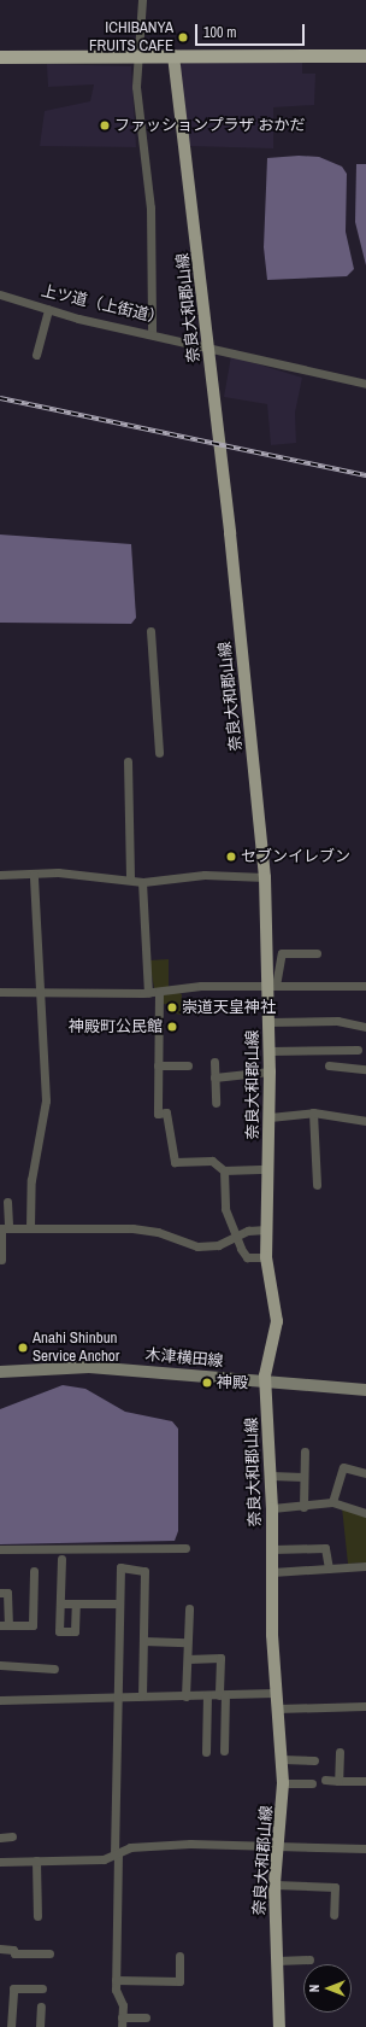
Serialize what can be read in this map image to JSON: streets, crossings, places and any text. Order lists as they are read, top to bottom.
{
  "streets": {
    "main road": ["奈良大和郡山線", "木津横田線"],
    "street": ["上ツ道（上街道）"]
  },
  "crossings": [
    ["上ツ道（上街道）", "奈良大和郡山線"],
    ["奈良大和郡山線", "木津横田線"]
  ],
  "places": [
    "ICHIBANYA FRUITS CAFE",
    "ファッションプラザ おかだ",
    "セブンイレブン",
    "崇道天皇神社",
    "神殿町公民館",
    "Anahi Shinbun Service Anchor",
    "神殿"
  ],
  "scale_bar": "100 m",
  "north": "left"
}
